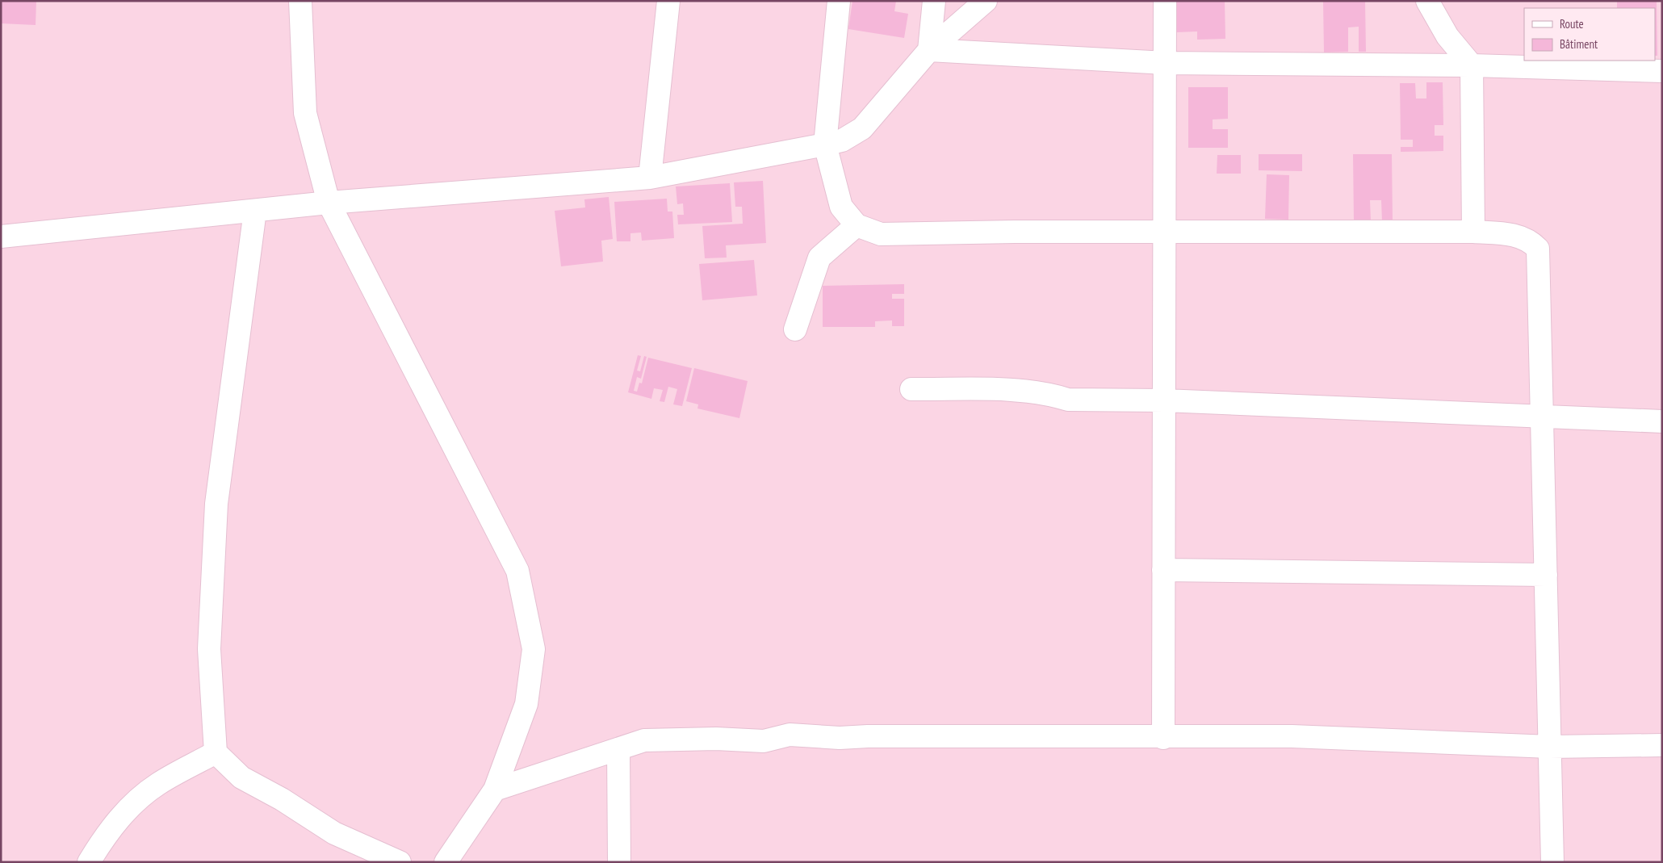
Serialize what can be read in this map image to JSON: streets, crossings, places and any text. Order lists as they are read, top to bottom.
{
  "legend": ["Route", "Bâtiment"]
}
